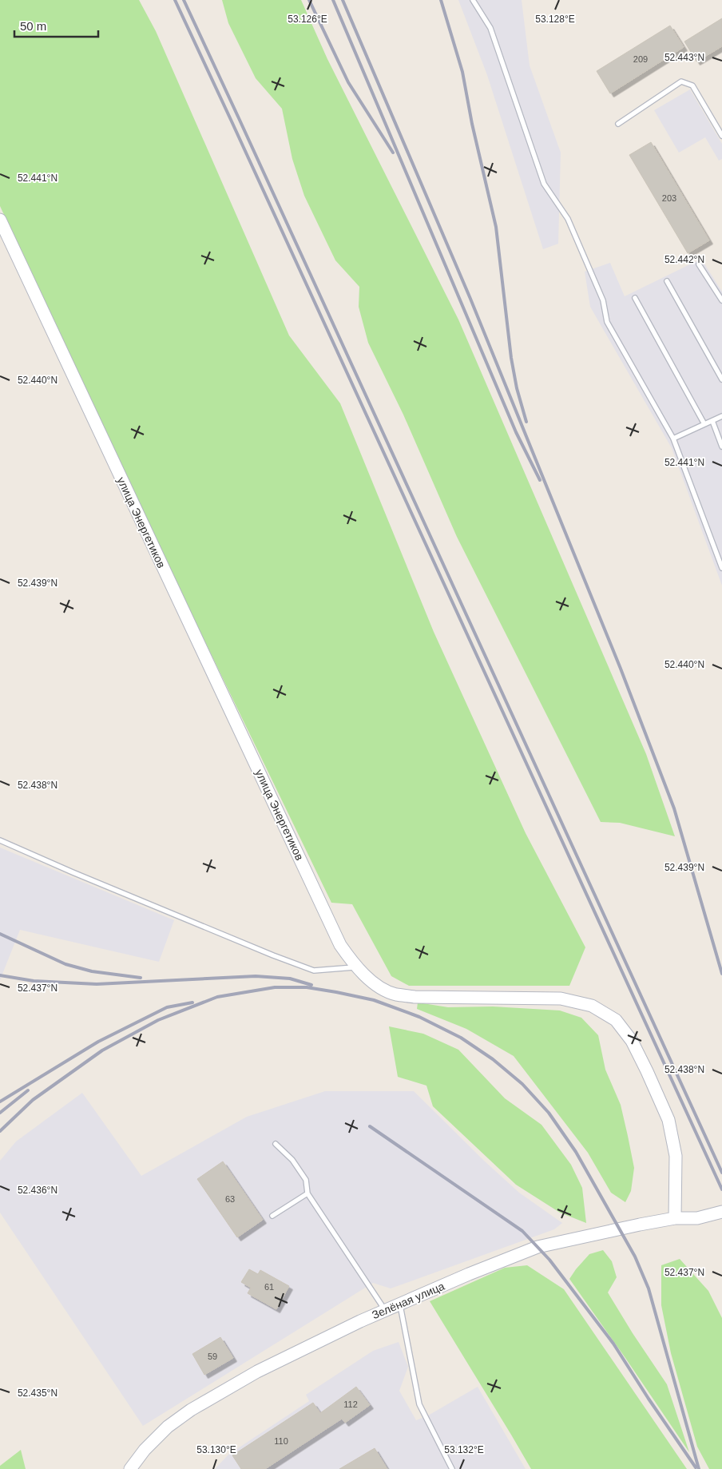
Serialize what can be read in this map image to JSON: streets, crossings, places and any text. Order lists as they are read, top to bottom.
{
  "streets": {
    "street": ["улица Энергетиков", "Зелёная улица"]
  },
  "crossings": [
    ["улица Энергетиков", "Зелёная улица"]
  ],
  "house_numbers": [
    "209",
    "203",
    "63",
    "61",
    "59",
    "112",
    "110"
  ],
  "scale_bar": "50 m",
  "coordinates": [
    "53.128°E",
    "53.126°E",
    "52.443°N",
    "52.441°N",
    "52.442°N",
    "52.440°N",
    "52.439°N",
    "52.438°N",
    "52.437°N",
    "52.436°N",
    "52.435°N",
    "53.130°E",
    "53.132°E"
  ]
}
